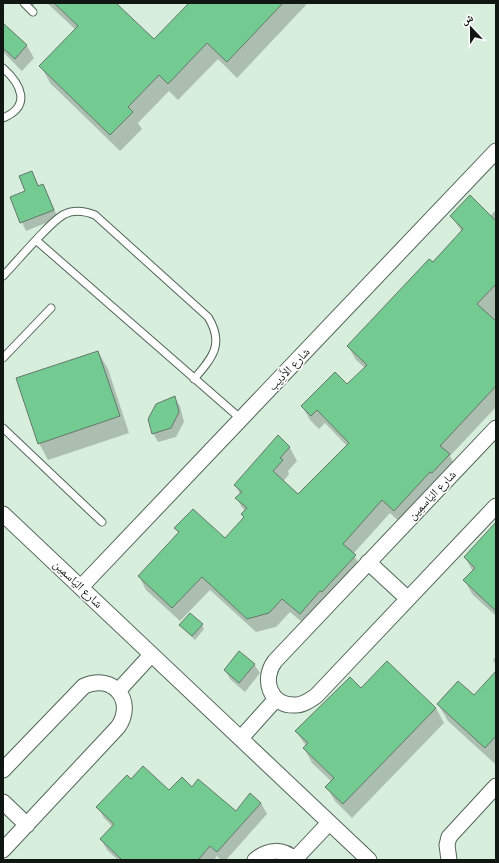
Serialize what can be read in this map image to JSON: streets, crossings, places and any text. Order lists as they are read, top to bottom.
{
  "streets": {
    "street": ["شارع الأَدِيب", "شارع اليَاسمِين"]
  },
  "crossings": [
    ["شارع الأَدِيب", "شارع اليَاسمِين"]
  ],
  "north": "top"
}
